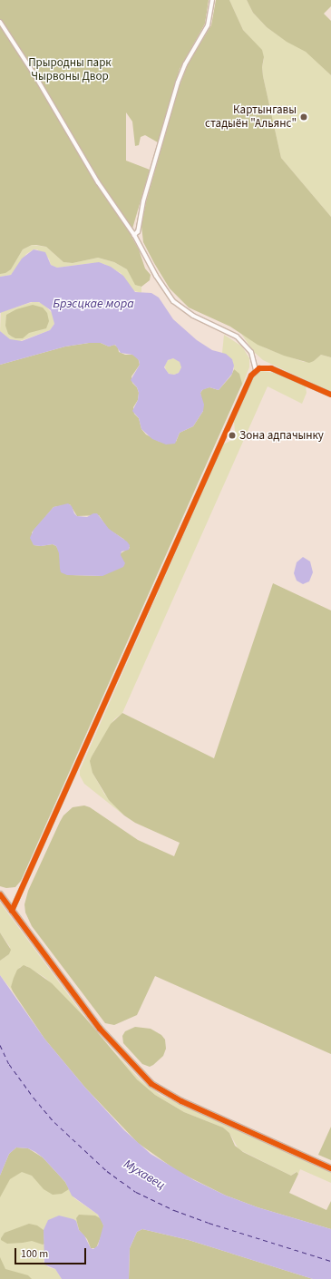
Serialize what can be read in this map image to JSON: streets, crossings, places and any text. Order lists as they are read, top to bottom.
{
  "water": ["Брэсцкае мора", "Мухавец"],
  "parks": ["Прыродны парк Чырвоны Двор"],
  "places": ["Картынгавы стадыён \"Альянс\"", "Зона адпачынку"],
  "scale_bar": "100 m"
}
